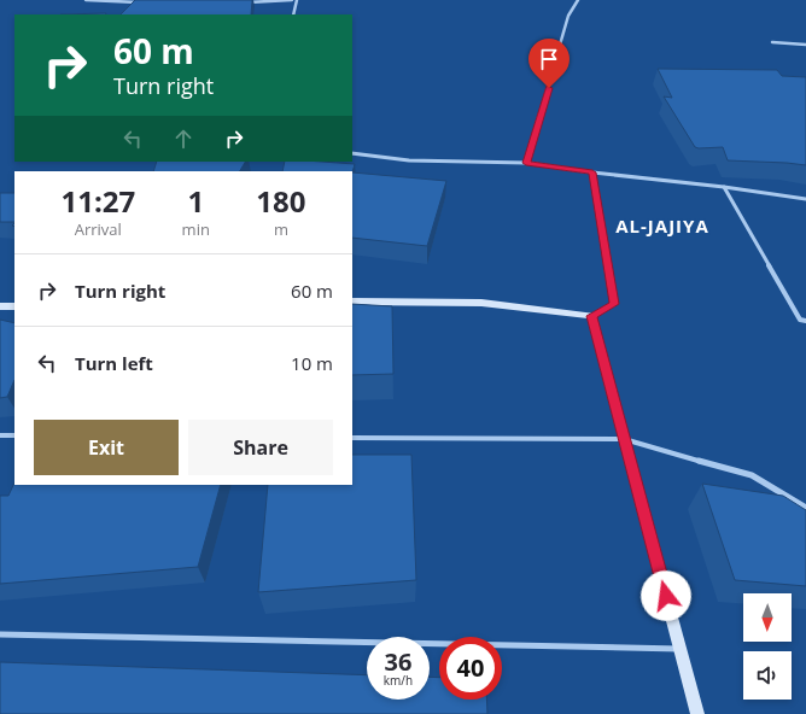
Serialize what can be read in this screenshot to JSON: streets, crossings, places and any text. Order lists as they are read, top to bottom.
{
  "districts": ["AL-JAJIYA"],
  "north": "bottom",
  "page": {
    "turn": ["60 m", "Turn right"],
    "eta": [
      "11:27",
      "Arrival",
      "1",
      "min",
      "180",
      "m"
    ],
    "list": [
      {
        "name": "Turn right",
        "value": "60 m"
      },
      {
        "name": "Turn left",
        "value": "10 m"
      }
    ],
    "buttons": ["Exit", "Share"],
    "speed": "36 km/h",
    "limit": "40"
  }
}
